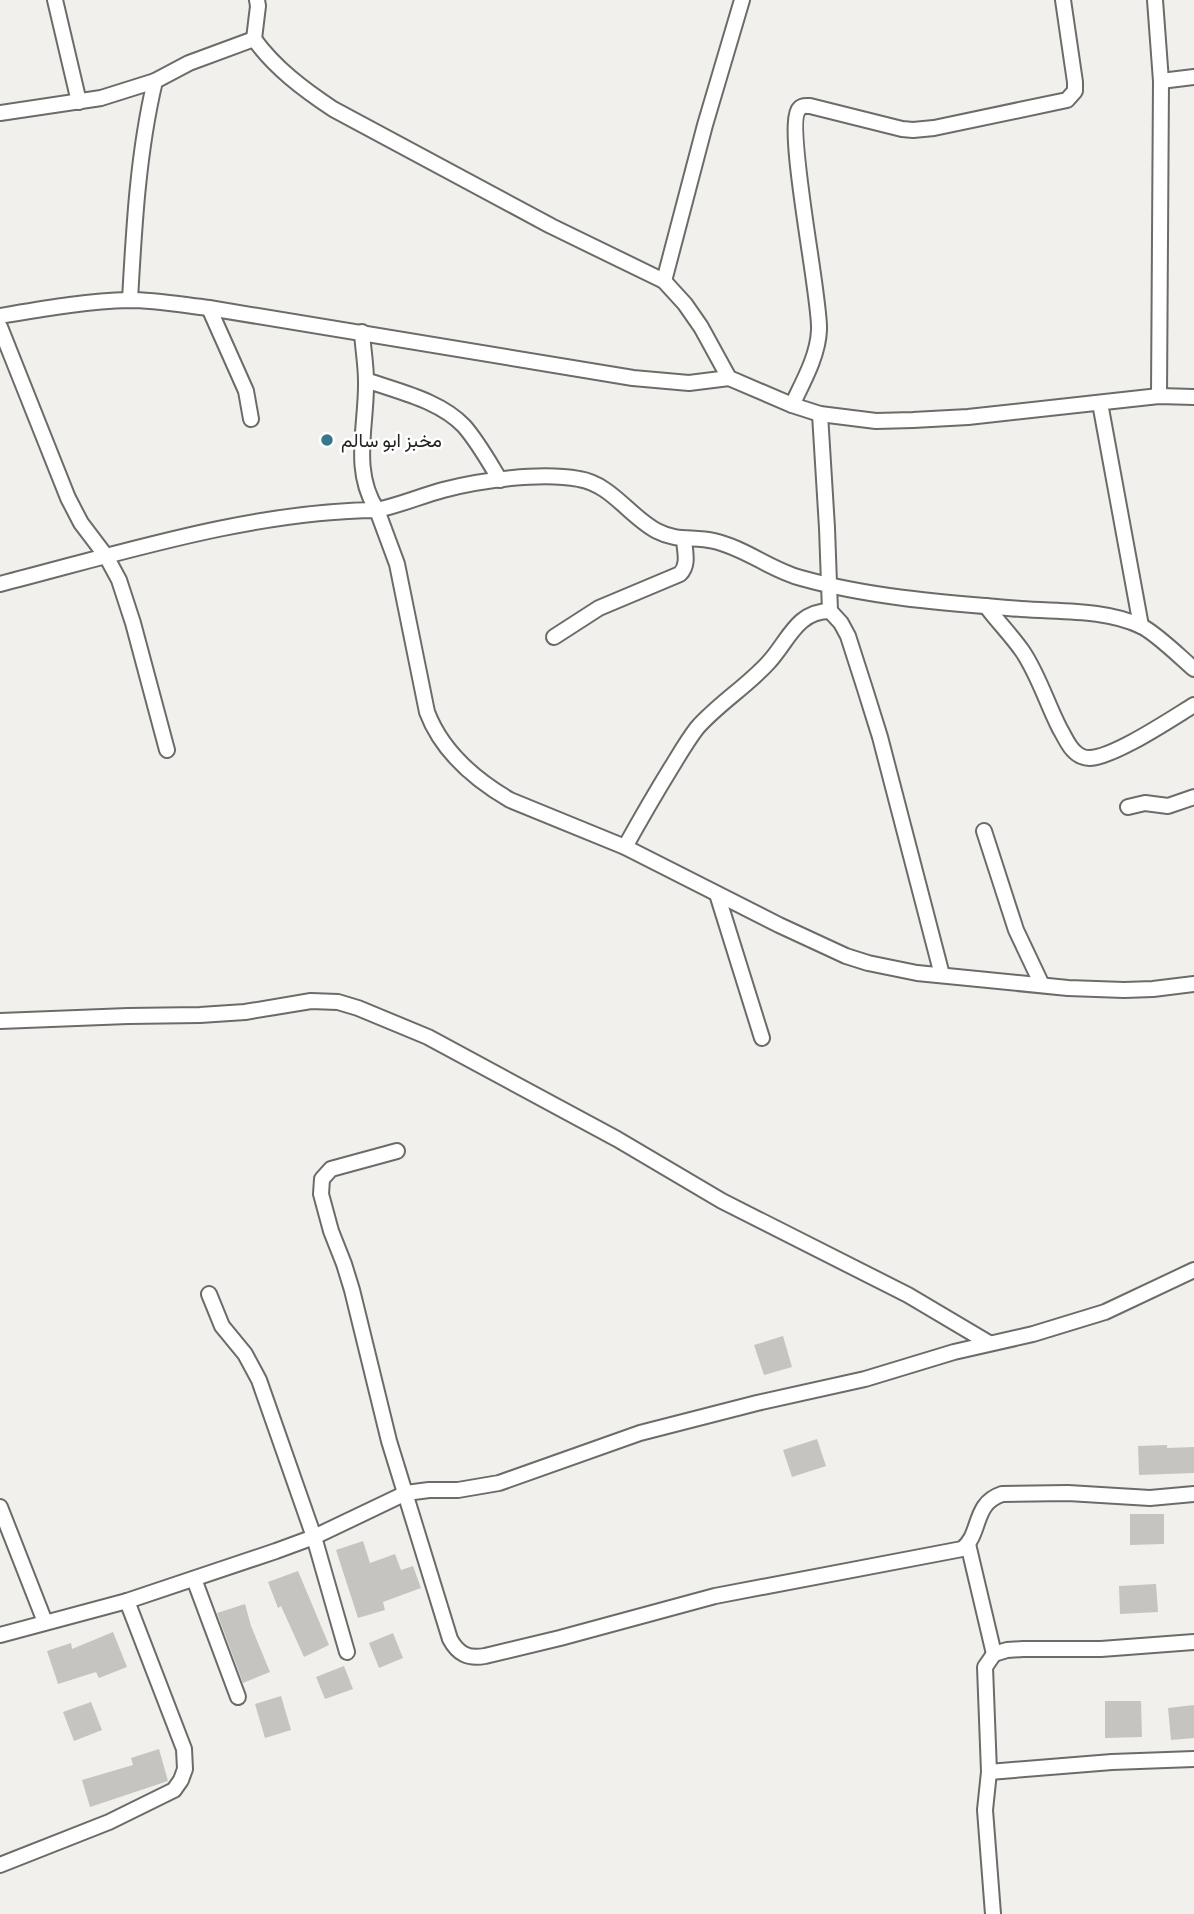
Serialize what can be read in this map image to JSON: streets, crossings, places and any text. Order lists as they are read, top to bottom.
{
  "places": ["مخبز ابو سالم"]
}
